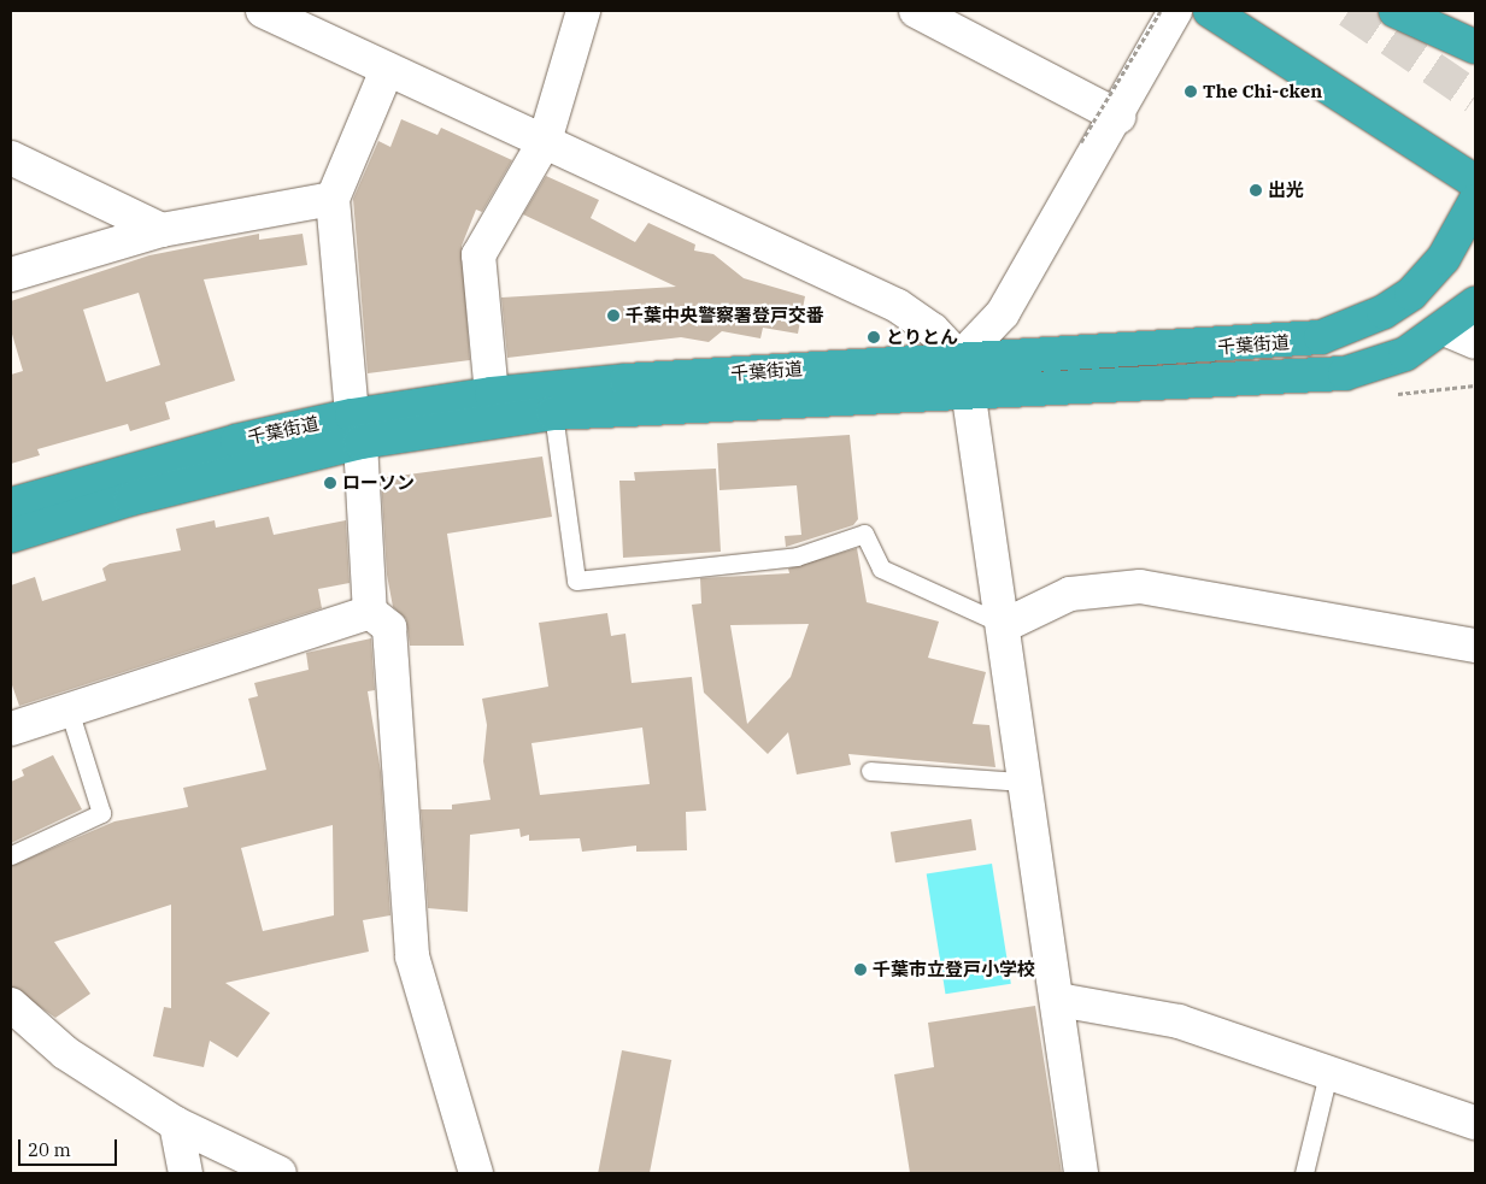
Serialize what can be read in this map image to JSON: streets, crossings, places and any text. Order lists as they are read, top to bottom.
{
  "streets": {
    "highway": ["千葉街道"]
  },
  "places": [
    "The Chi-cken",
    "出光",
    "千葉中央警察署登戸交番",
    "とりとん",
    "ローソン",
    "千葉市立登戸小学校"
  ],
  "scale_bar": "20 m"
}
